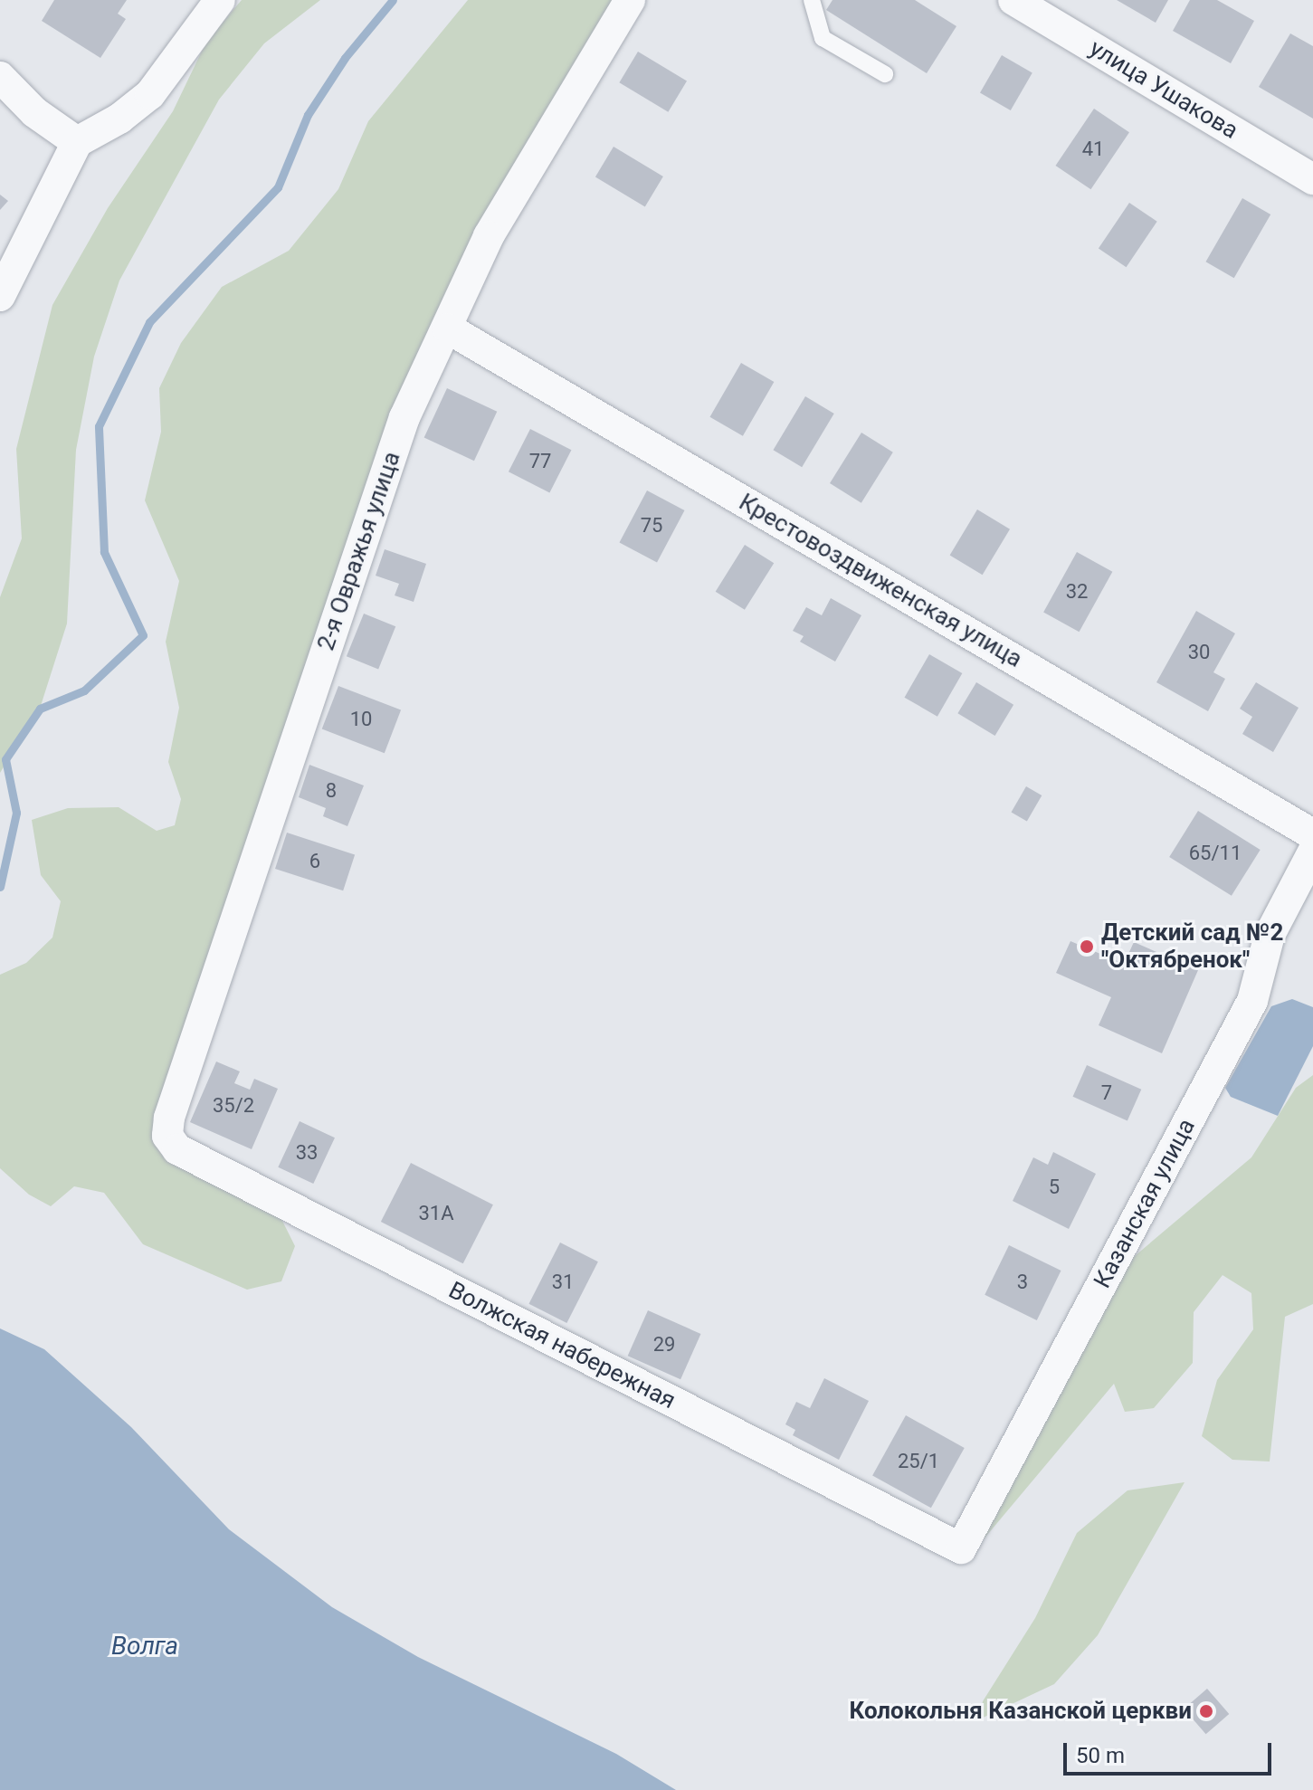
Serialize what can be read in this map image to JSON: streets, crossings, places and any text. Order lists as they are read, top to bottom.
{
  "streets": {
    "street": [
      "улица Ушакова",
      "2-я Овражья улица",
      "Крестовоздвиженская улица",
      "Казанская улица",
      "Волжская набережная"
    ]
  },
  "crossings": [
    ["2-я Овражья улица", "Крестовоздвиженская улица"],
    ["2-я Овражья улица", "Волжская набережная"],
    ["Казанская улица", "Волжская набережная"]
  ],
  "water": ["Волга"],
  "places": ["Детский сад №2 \"Октябренок\"", "Колокольня Казанской церкви"],
  "house_numbers": [
    "41",
    "77",
    "75",
    "32",
    "30",
    "10",
    "8",
    "65/11",
    "6",
    "7",
    "35/2",
    "33",
    "5",
    "31А",
    "31",
    "3",
    "29",
    "25/1"
  ],
  "scale_bar": "50 m"
}
